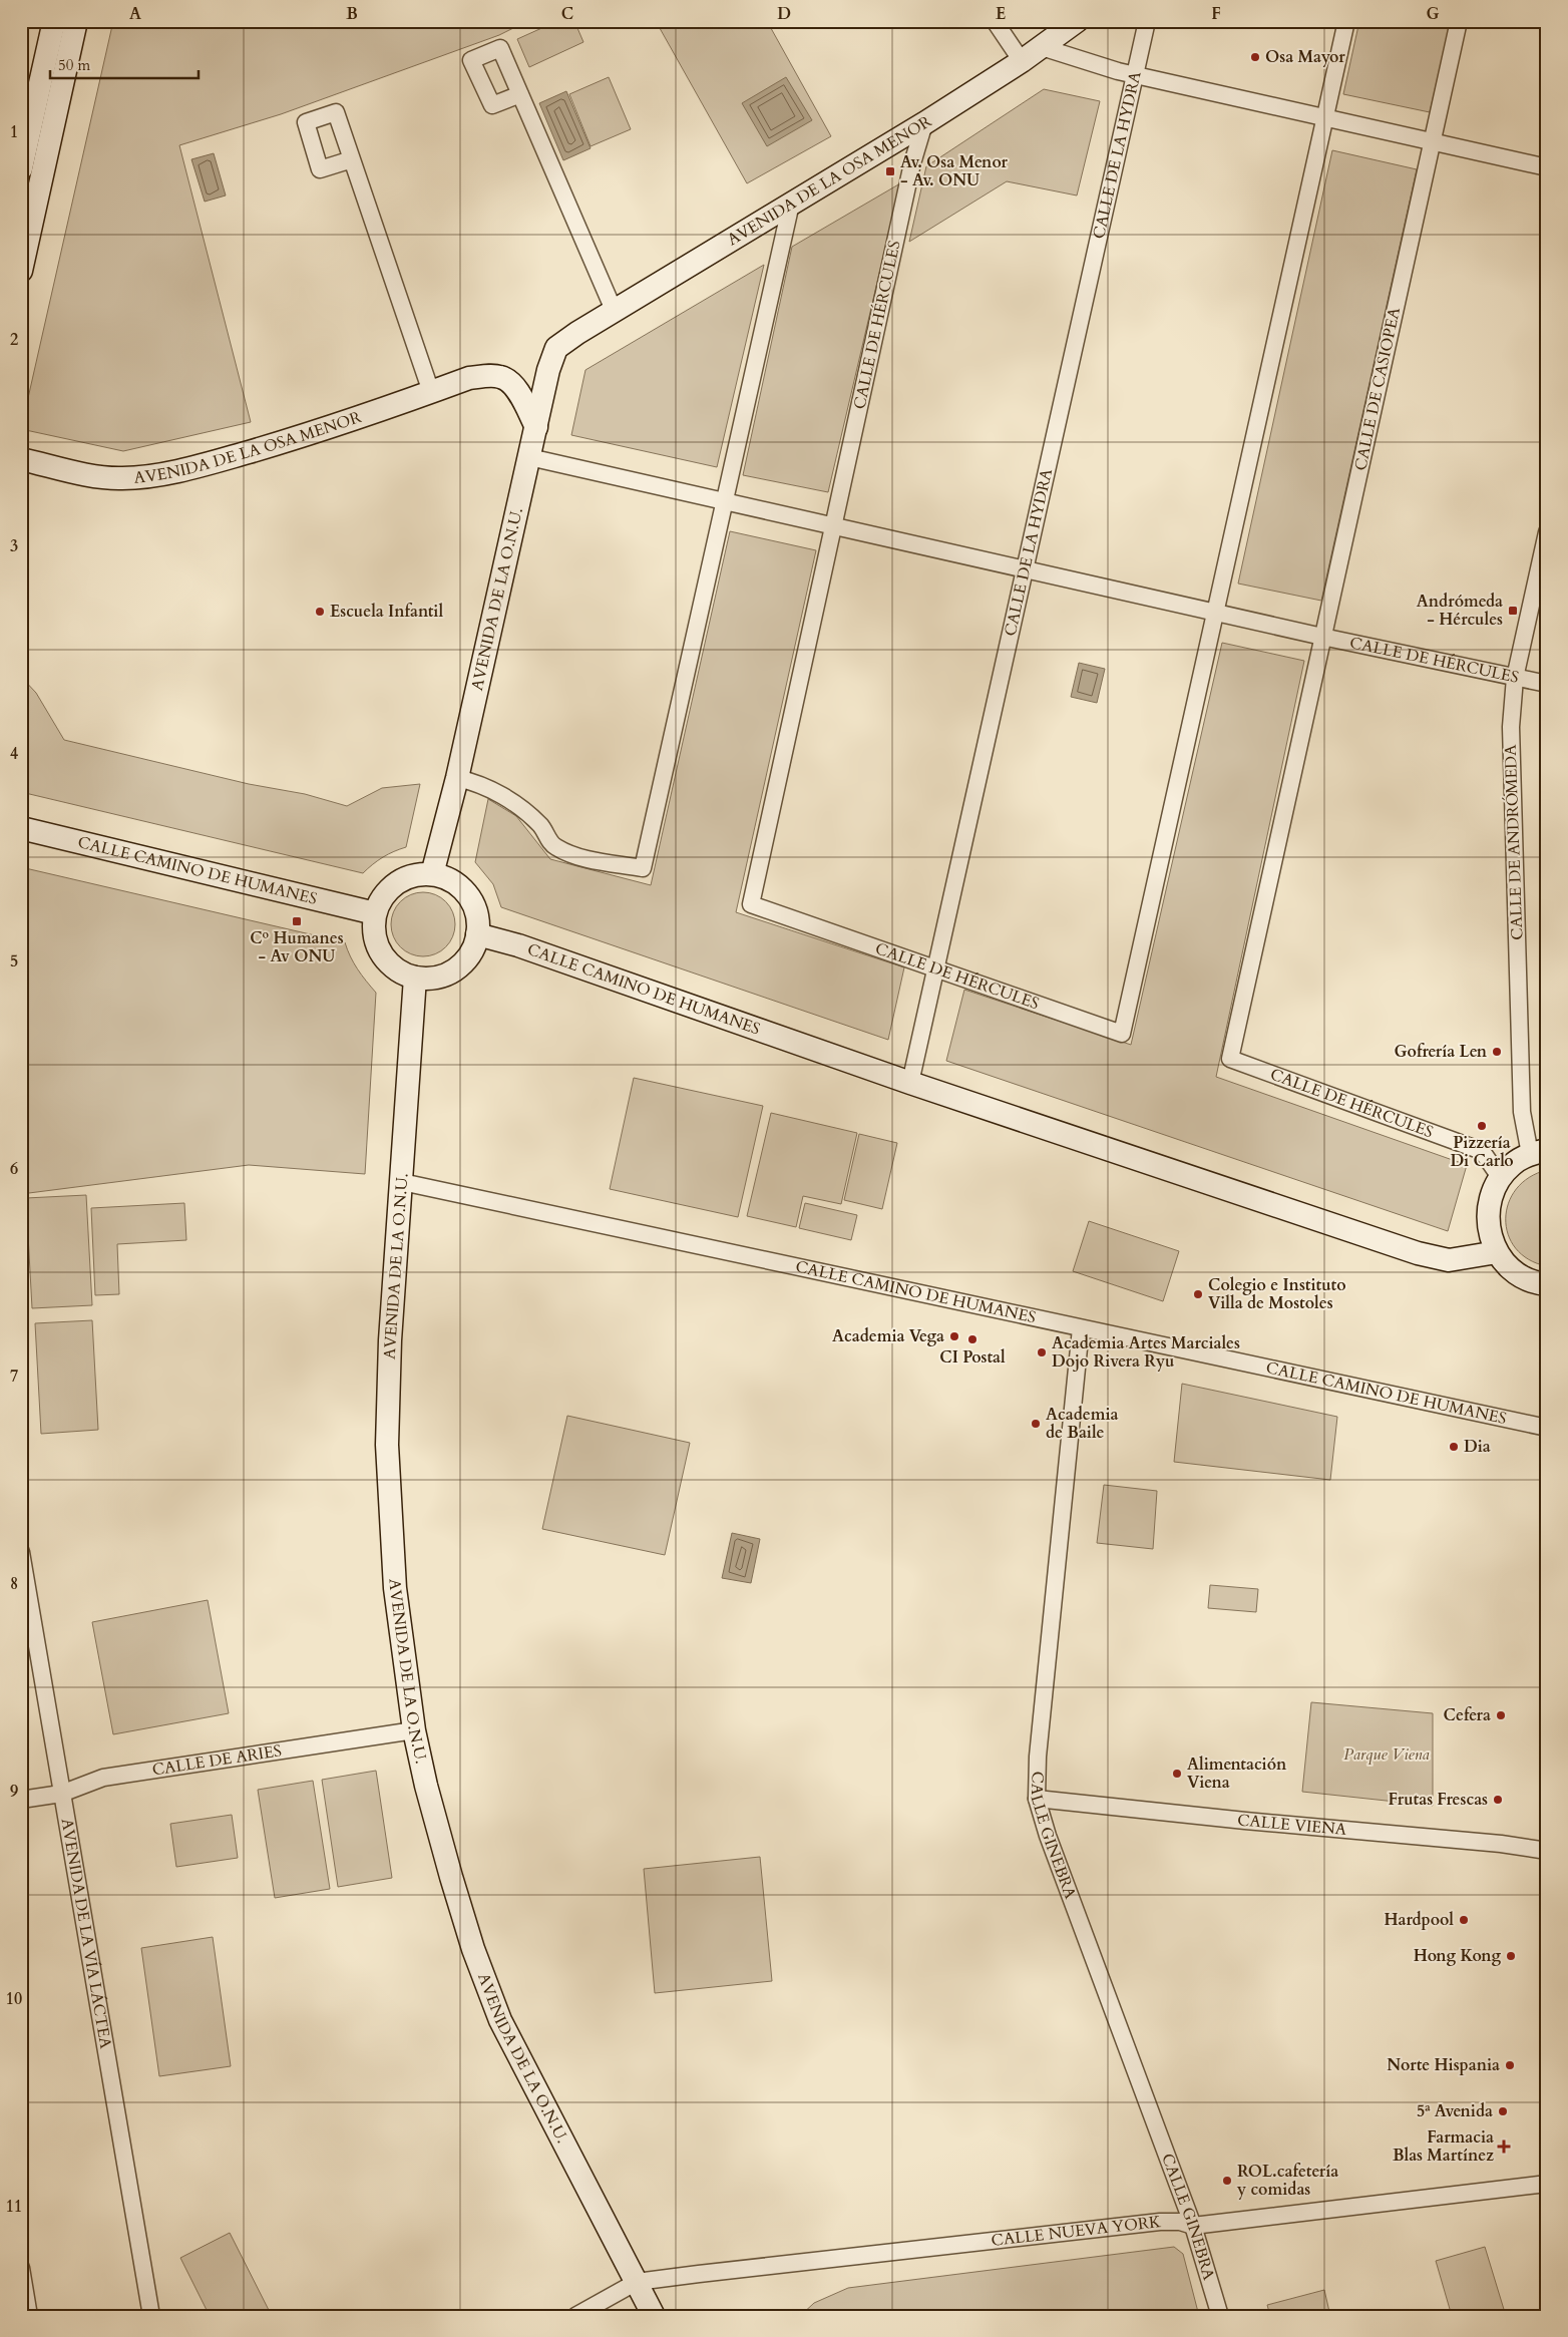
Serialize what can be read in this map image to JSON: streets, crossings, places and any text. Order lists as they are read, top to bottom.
{
  "streets": {
    "street": [
      "CALLE DE LA HYDRA",
      "AVENIDA DE LA OSA MENOR",
      "CALLE DE HÉRCULES",
      "CALLE DE CASIOPEA",
      "AVENIDA DE LA O.N.U.",
      "CALLE DE ANDRÓMEDA",
      "CALLE CAMINO DE HUMANES",
      "CALLE DE ARIES",
      "CALLE VIENA",
      "CALLE GINEBRA",
      "AVENIDA DE LA VÍA LÁCTEA",
      "CALLE NUEVA YORK"
    ]
  },
  "crossings": [
    ["CALLE DE LA HYDRA", "CALLE DE HÉRCULES"],
    ["CALLE DE LA HYDRA", "CALLE CAMINO DE HUMANES"],
    ["AVENIDA DE LA OSA MENOR", "CALLE DE HÉRCULES"],
    ["AVENIDA DE LA OSA MENOR", "AVENIDA DE LA O.N.U."],
    ["CALLE DE HÉRCULES", "CALLE DE CASIOPEA"],
    ["CALLE DE HÉRCULES", "AVENIDA DE LA O.N.U."],
    ["CALLE DE HÉRCULES", "CALLE DE ANDRÓMEDA"],
    ["AVENIDA DE LA O.N.U.", "CALLE CAMINO DE HUMANES"],
    ["AVENIDA DE LA O.N.U.", "CALLE DE ARIES"],
    ["AVENIDA DE LA O.N.U.", "CALLE NUEVA YORK"],
    ["CALLE CAMINO DE HUMANES", "CALLE GINEBRA"],
    ["CALLE DE ARIES", "AVENIDA DE LA VÍA LÁCTEA"],
    ["CALLE VIENA", "CALLE GINEBRA"],
    ["CALLE GINEBRA", "CALLE NUEVA YORK"]
  ],
  "parks": ["Parque Viena"],
  "places": {
    "other": [
      "Osa Mayor",
      "Escuela Infantil",
      "Gofrería Len",
      "Pizzería Di Carlo",
      "Colegio e Instituto Villa de Mostoles",
      "Academia Vega",
      "CI Postal",
      "Academia Artes Marciales Dojo Rivera Ryu",
      "Academia de Baile",
      "Dia",
      "Cefera",
      "Alimentación Viena",
      "Frutas Frescas",
      "Hardpool",
      "Hong Kong",
      "Norte Hispania",
      "5ª Avenida",
      "ROL.cafetería y comidas"
    ],
    "transit": ["Av. Osa Menor - Av. ONU", "Andrómeda - Hércules", "Cº Humanes - Av ONU"],
    "health": ["Farmacia Blas Martínez"]
  },
  "scale_bar": "50 m",
  "grid": {
    "columns": [
      "A",
      "B",
      "C",
      "D",
      "E",
      "F",
      "G"
    ],
    "rows": [
      "1",
      "2",
      "3",
      "4",
      "5",
      "6",
      "7",
      "8",
      "9",
      "10",
      "11"
    ]
  }
}
